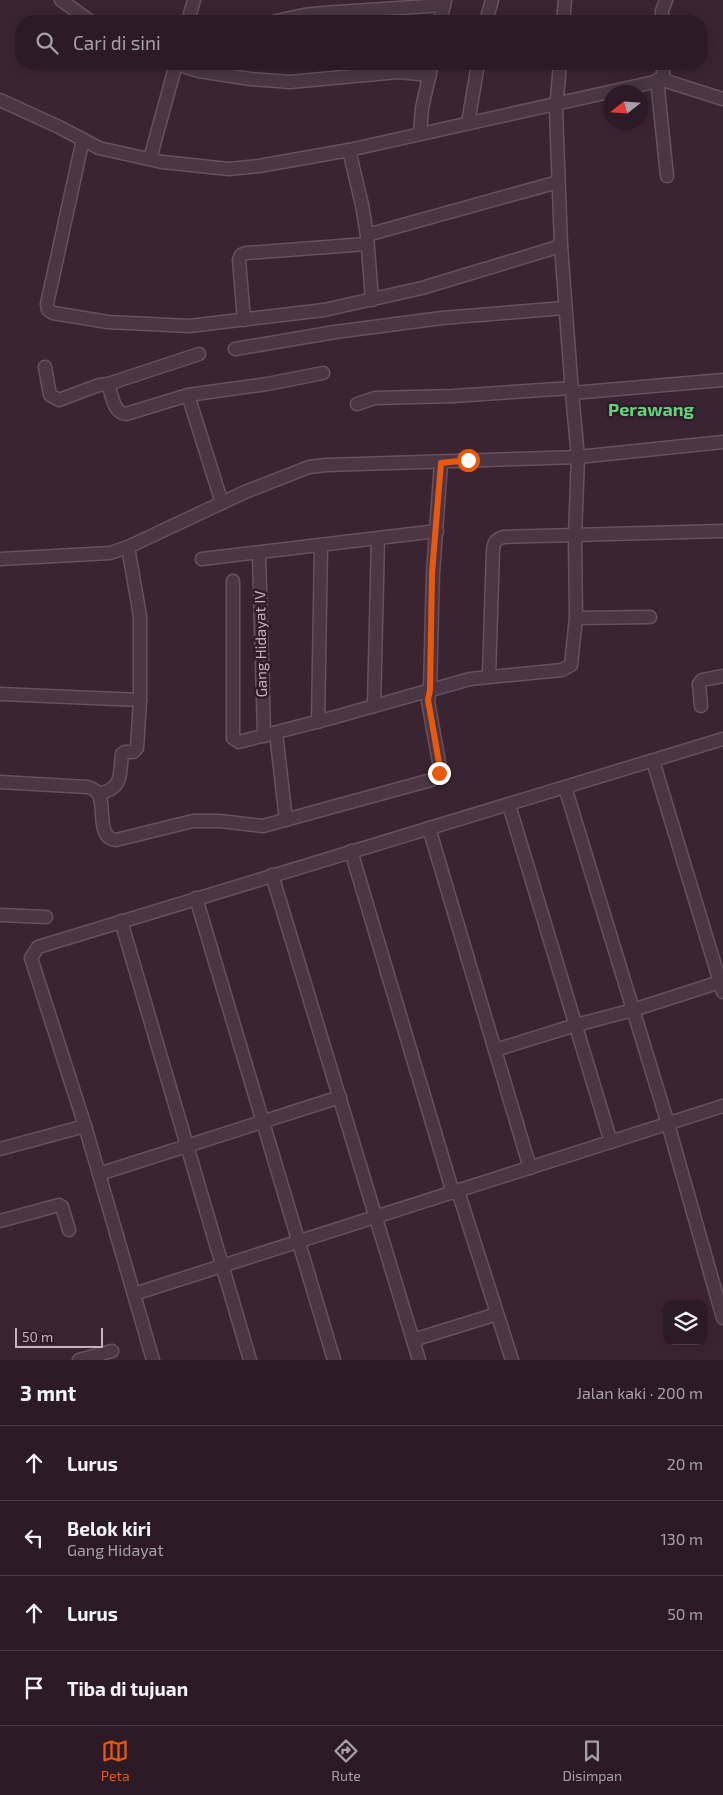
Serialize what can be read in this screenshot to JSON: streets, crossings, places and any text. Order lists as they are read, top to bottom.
{
  "streets": {
    "street": ["Gang Hidayat IV"]
  },
  "districts": ["Perawang"],
  "scale_bar": "50 m",
  "north": "left",
  "page": {
    "search": "Cari di sini",
    "scale": "50 m",
    "heading": ["3 mnt", "Jalan kaki · 200 m"],
    "list": [
      ["Lurus", "20 m"],
      ["Belok kiri", "Gang Hidayat", "130 m"],
      ["Lurus", "50 m"],
      "Tiba di tujuan"
    ],
    "nav": ["Peta", "Rute", "Disimpan"]
  }
}
